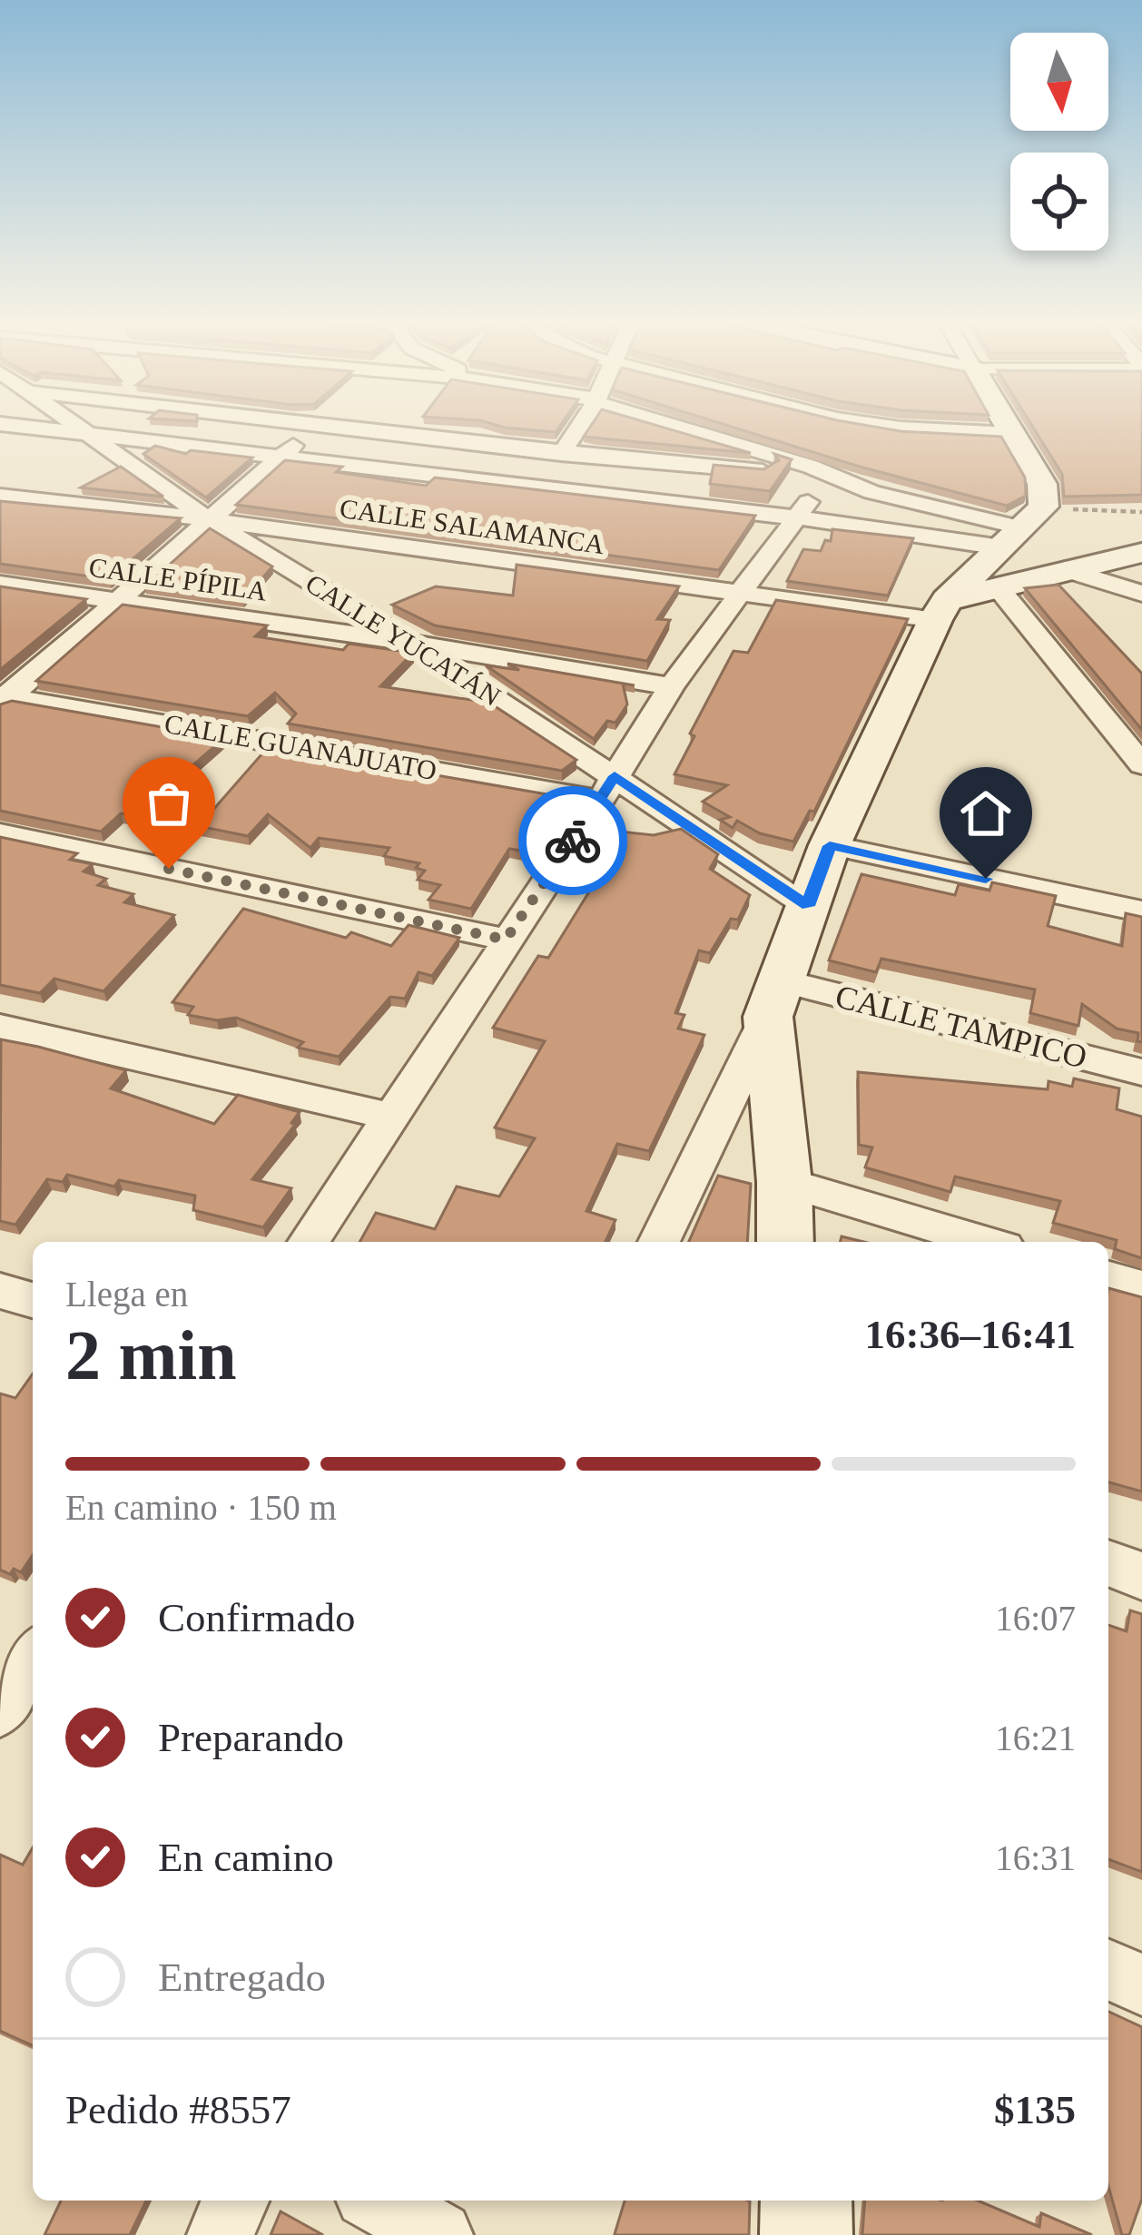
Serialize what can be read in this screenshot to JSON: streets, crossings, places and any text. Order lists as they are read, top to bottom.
{
  "streets": {
    "street": [
      "CALLE SALAMANCA",
      "CALLE PÍPILA",
      "CALLE YUCATÁN",
      "CALLE GUANAJUATO",
      "CALLE TAMPICO"
    ]
  },
  "crossings": [
    ["CALLE SALAMANCA", "CALLE YUCATÁN"],
    ["CALLE PÍPILA", "CALLE YUCATÁN"],
    ["CALLE YUCATÁN", "CALLE GUANAJUATO"]
  ],
  "north": "bottom",
  "page": {
    "heading": ["2 min", "Llega en", "16:36–16:41"],
    "panel": ["Pedido #8557", "$135"],
    "bar": "En camino · 150 m",
    "list": [
      ["Confirmado", "16:07"],
      ["Preparando", "16:21"],
      ["En camino", "16:31"],
      "Entregado"
    ]
  }
}
